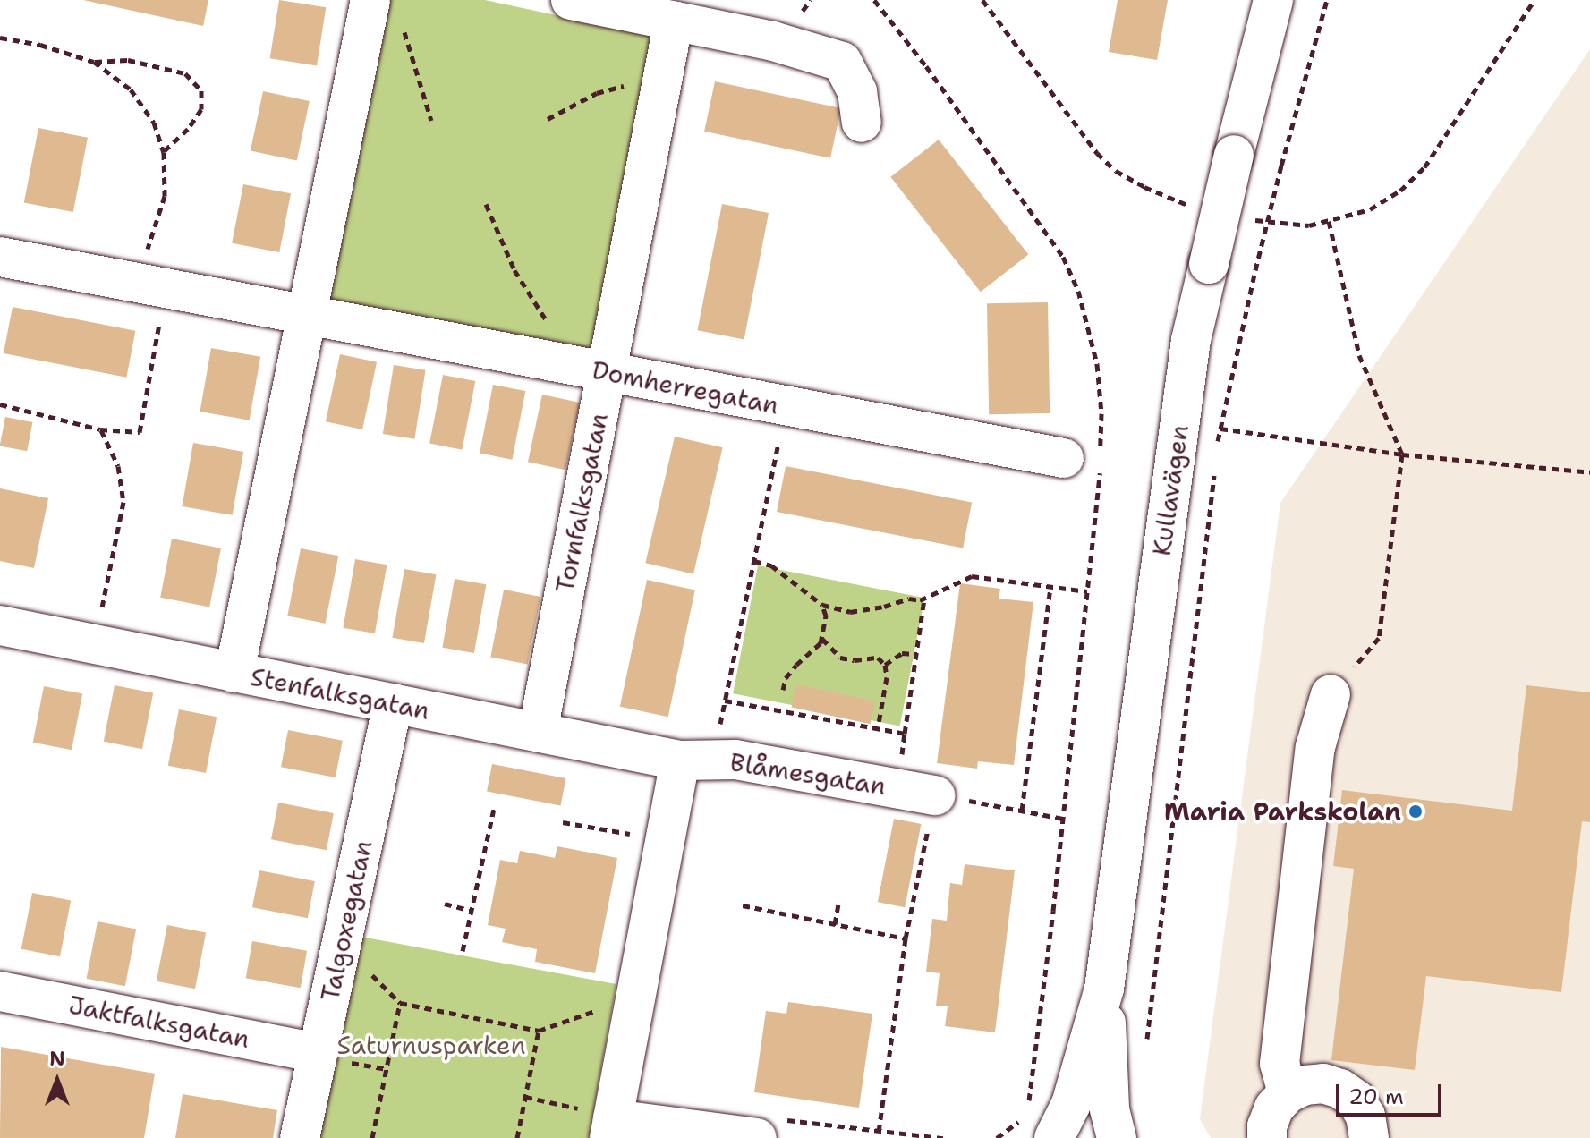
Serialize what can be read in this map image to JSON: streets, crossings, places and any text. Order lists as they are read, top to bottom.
{
  "streets": {
    "street": [
      "Domherregatan",
      "Kullavägen",
      "Tornfalksgatan",
      "Stenfalksgatan",
      "Blåmesgatan",
      "Talgoxegatan",
      "Jaktfalksgatan"
    ]
  },
  "crossings": [
    ["Domherregatan", "Tornfalksgatan"],
    ["Tornfalksgatan", "Stenfalksgatan"],
    ["Stenfalksgatan", "Blåmesgatan"],
    ["Stenfalksgatan", "Talgoxegatan"],
    ["Talgoxegatan", "Jaktfalksgatan"]
  ],
  "parks": ["Saturnusparken"],
  "places": ["Maria Parkskolan"],
  "scale_bar": "20 m",
  "north": "top"
}
